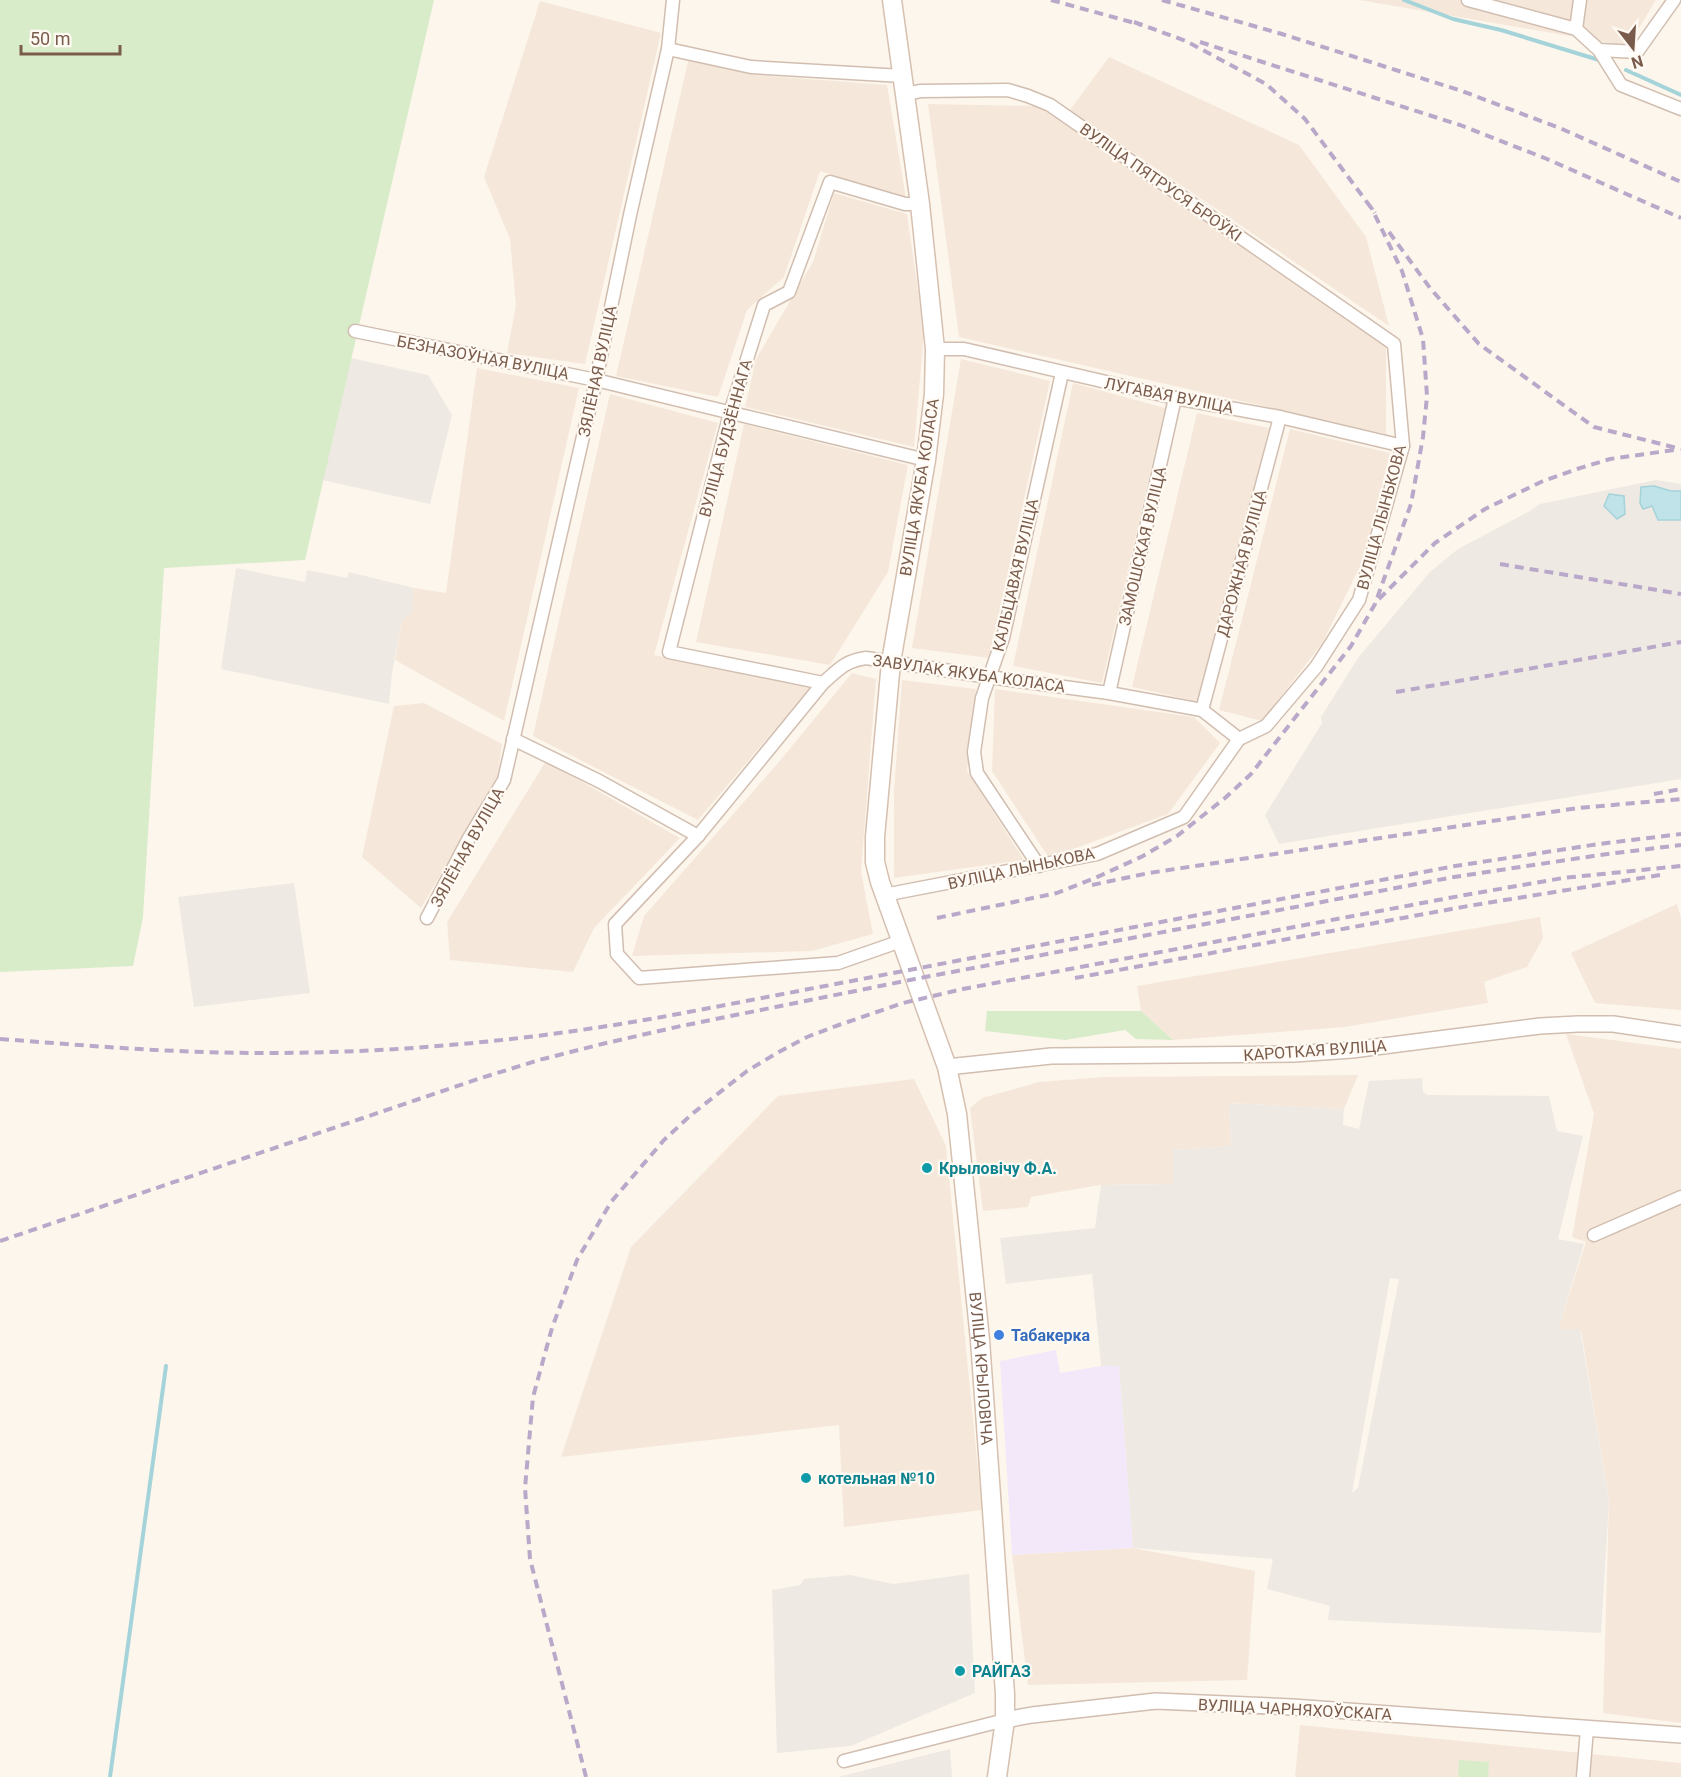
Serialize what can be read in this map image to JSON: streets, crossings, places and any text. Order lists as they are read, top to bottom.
{
  "streets": {
    "main road": ["ВУЛІЦА ЯКУБА КОЛАСА", "ВУЛІЦА КРЫЛОВІЧА"],
    "street": [
      "ВУЛІЦА ПЯТРУСЯ БРОЎКІ",
      "БЕЗНАЗОЎНАЯ ВУЛІЦА",
      "ЗЯЛЁНАЯ ВУЛІЦА",
      "ЛУГАВАЯ ВУЛІЦА",
      "ВУЛІЦА БУДЗЁННАГА",
      "ВУЛІЦА ЛЫНЬКОВА",
      "ЗАМОШСКАЯ ВУЛІЦА",
      "ДАРОЖНАЯ ВУЛІЦА",
      "КАЛЬЦАВАЯ ВУЛІЦА",
      "ЗАВУЛАК ЯКУБА КОЛАСА",
      "КАРОТКАЯ ВУЛІЦА",
      "ВУЛІЦА ЧАРНЯХОЎСКАГА"
    ]
  },
  "crossings": [
    ["ВУЛІЦА ПЯТРУСЯ БРОЎКІ", "ЗЯЛЁНАЯ ВУЛІЦА"],
    ["ВУЛІЦА ПЯТРУСЯ БРОЎКІ", "ВУЛІЦА ЯКУБА КОЛАСА"],
    ["ВУЛІЦА ПЯТРУСЯ БРОЎКІ", "ВУЛІЦА ЛЫНЬКОВА"],
    ["БЕЗНАЗОЎНАЯ ВУЛІЦА", "ЗЯЛЁНАЯ ВУЛІЦА"],
    ["БЕЗНАЗОЎНАЯ ВУЛІЦА", "ВУЛІЦА БУДЗЁННАГА"],
    ["БЕЗНАЗОЎНАЯ ВУЛІЦА", "ВУЛІЦА ЯКУБА КОЛАСА"],
    ["ЛУГАВАЯ ВУЛІЦА", "ВУЛІЦА ЯКУБА КОЛАСА"],
    ["ЛУГАВАЯ ВУЛІЦА", "ВУЛІЦА ЛЫНЬКОВА"],
    ["ЛУГАВАЯ ВУЛІЦА", "ЗАМОШСКАЯ ВУЛІЦА"],
    ["ЛУГАВАЯ ВУЛІЦА", "ДАРОЖНАЯ ВУЛІЦА"],
    ["ЛУГАВАЯ ВУЛІЦА", "КАЛЬЦАВАЯ ВУЛІЦА"],
    ["ВУЛІЦА БУДЗЁННАГА", "ВУЛІЦА ЯКУБА КОЛАСА"],
    ["ВУЛІЦА БУДЗЁННАГА", "ЗАВУЛАК ЯКУБА КОЛАСА"],
    ["ВУЛІЦА ЯКУБА КОЛАСА", "ВУЛІЦА ЛЫНЬКОВА"],
    ["ВУЛІЦА ЯКУБА КОЛАСА", "ЗАВУЛАК ЯКУБА КОЛАСА"],
    ["ВУЛІЦА ЯКУБА КОЛАСА", "ВУЛІЦА КРЫЛОВІЧА"],
    ["ВУЛІЦА ЛЫНЬКОВА", "КАЛЬЦАВАЯ ВУЛІЦА"],
    ["ВУЛІЦА ЛЫНЬКОВА", "ЗАВУЛАК ЯКУБА КОЛАСА"],
    ["ЗАМОШСКАЯ ВУЛІЦА", "ЗАВУЛАК ЯКУБА КОЛАСА"],
    ["ДАРОЖНАЯ ВУЛІЦА", "ЗАВУЛАК ЯКУБА КОЛАСА"],
    ["КАЛЬЦАВАЯ ВУЛІЦА", "ЗАВУЛАК ЯКУБА КОЛАСА"],
    ["КАРОТКАЯ ВУЛІЦА", "ВУЛІЦА КРЫЛОВІЧА"],
    ["ВУЛІЦА КРЫЛОВІЧА", "ВУЛІЦА ЧАРНЯХОЎСКАГА"]
  ],
  "places": [
    "Крыловічу Ф.А.",
    "Табакерка",
    "котельная №10",
    "РАЙГАЗ"
  ],
  "scale_bar": "50 m",
  "north": "bottom"
}
